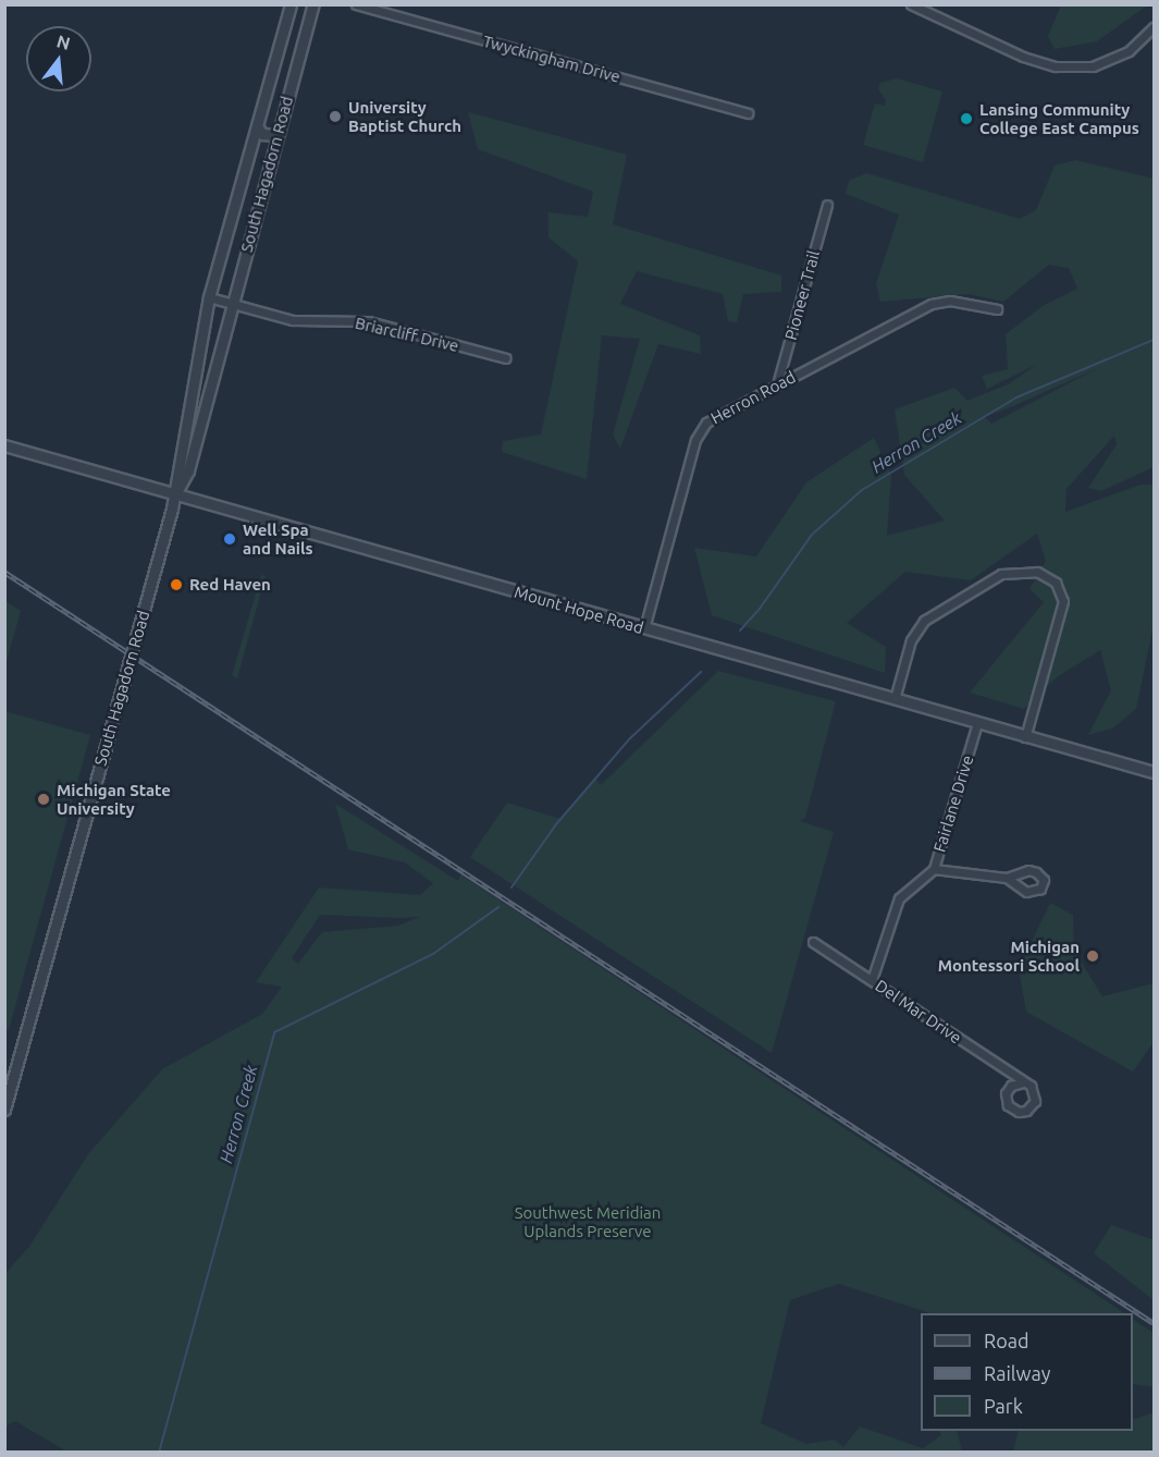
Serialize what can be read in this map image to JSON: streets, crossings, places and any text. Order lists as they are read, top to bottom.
{
  "streets": {
    "street": [
      "Twyckingham Drive",
      "South Hagadorn Road",
      "Pioneer Trail",
      "Briarcliff Drive",
      "Herron Road",
      "Mount Hope Road",
      "Fairlane Drive",
      "Del Mar Drive"
    ]
  },
  "crossings": [
    ["South Hagadorn Road", "Briarcliff Drive"],
    ["South Hagadorn Road", "Mount Hope Road"],
    ["Pioneer Trail", "Herron Road"],
    ["Herron Road", "Mount Hope Road"],
    ["Mount Hope Road", "Fairlane Drive"],
    ["Fairlane Drive", "Del Mar Drive"]
  ],
  "water": ["Herron Creek"],
  "parks": ["Southwest Meridian Uplands Preserve"],
  "places": [
    "University Baptist Church",
    "Lansing Community College East Campus",
    "Well Spa and Nails",
    "Red Haven",
    "Michigan State University",
    "Michigan Montessori School"
  ],
  "legend": ["Road", "Railway", "Park"],
  "north": "top"
}
